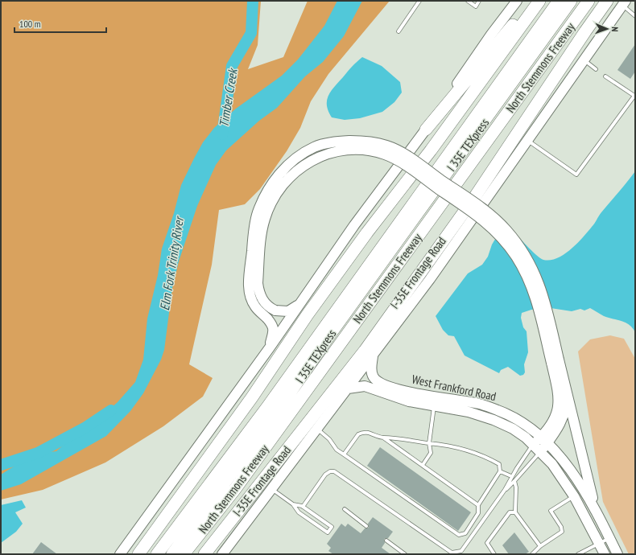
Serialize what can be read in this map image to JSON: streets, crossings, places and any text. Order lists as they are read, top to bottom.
{
  "streets": {
    "highway": ["North Stemmons Freeway", "I 35E TEXpress"],
    "main road": ["I-35E Frontage Road", "West Frankford Road"]
  },
  "crossings": [
    ["North Stemmons Freeway", "I 35E TEXpress"],
    ["I-35E Frontage Road", "West Frankford Road"]
  ],
  "water": ["Timber Creek", "Elm Fork Trinity River"],
  "scale_bar": "100 m",
  "north": "right"
}
